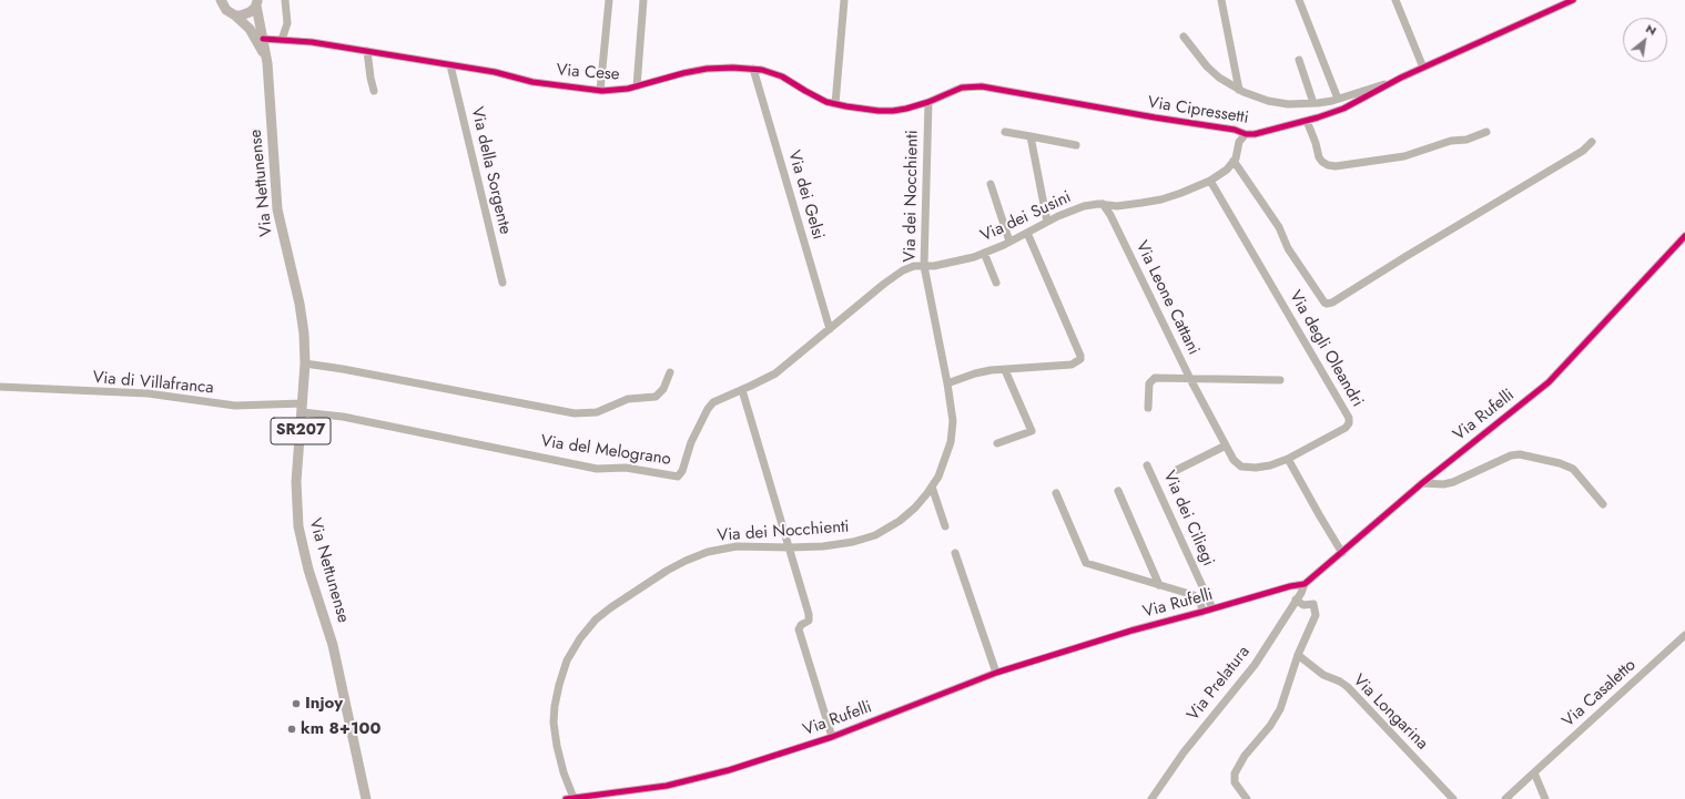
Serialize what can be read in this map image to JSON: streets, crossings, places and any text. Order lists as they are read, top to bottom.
{
  "streets": {
    "main road": ["Via Nettunense", "SR207"],
    "street": [
      "Via Cese",
      "Via Cipressetti",
      "Via della Sorgente",
      "Via dei Gelsi",
      "Via dei Nocchienti",
      "Via dei Susini",
      "Via Leone Cattani",
      "Via degli Oleandri",
      "Via di Villafranca",
      "Via Rufelli",
      "Via del Melograno",
      "Via dei Ciliegi",
      "Via Prelatura",
      "Via Casaletto",
      "Via Longarina"
    ]
  },
  "crossings": [
    ["Via Cese", "Via Cipressetti"],
    ["Via Cese", "Via della Sorgente"],
    ["Via Cese", "Via Nettunense"],
    ["Via Cese", "Via dei Gelsi"],
    ["Via Cese", "Via dei Nocchienti"],
    ["Via Cipressetti", "Via dei Nocchienti"],
    ["Via Cipressetti", "Via dei Susini"],
    ["Via Nettunense", "Via di Villafranca"],
    ["Via Nettunense", "Via del Melograno"],
    ["Via dei Gelsi", "Via del Melograno"],
    ["Via dei Nocchienti", "Via dei Susini"],
    ["Via dei Nocchienti", "Via Rufelli"],
    ["Via dei Nocchienti", "Via del Melograno"],
    ["Via dei Susini", "Via Leone Cattani"],
    ["Via dei Susini", "Via degli Oleandri"],
    ["Via dei Susini", "Via del Melograno"],
    ["Via Leone Cattani", "Via degli Oleandri"],
    ["Via di Villafranca", "Via del Melograno"],
    ["Via Rufelli", "Via dei Ciliegi"],
    ["Via Rufelli", "Via Prelatura"]
  ],
  "places": ["Injoy", "km 8+100"],
  "north": "top right"
}
